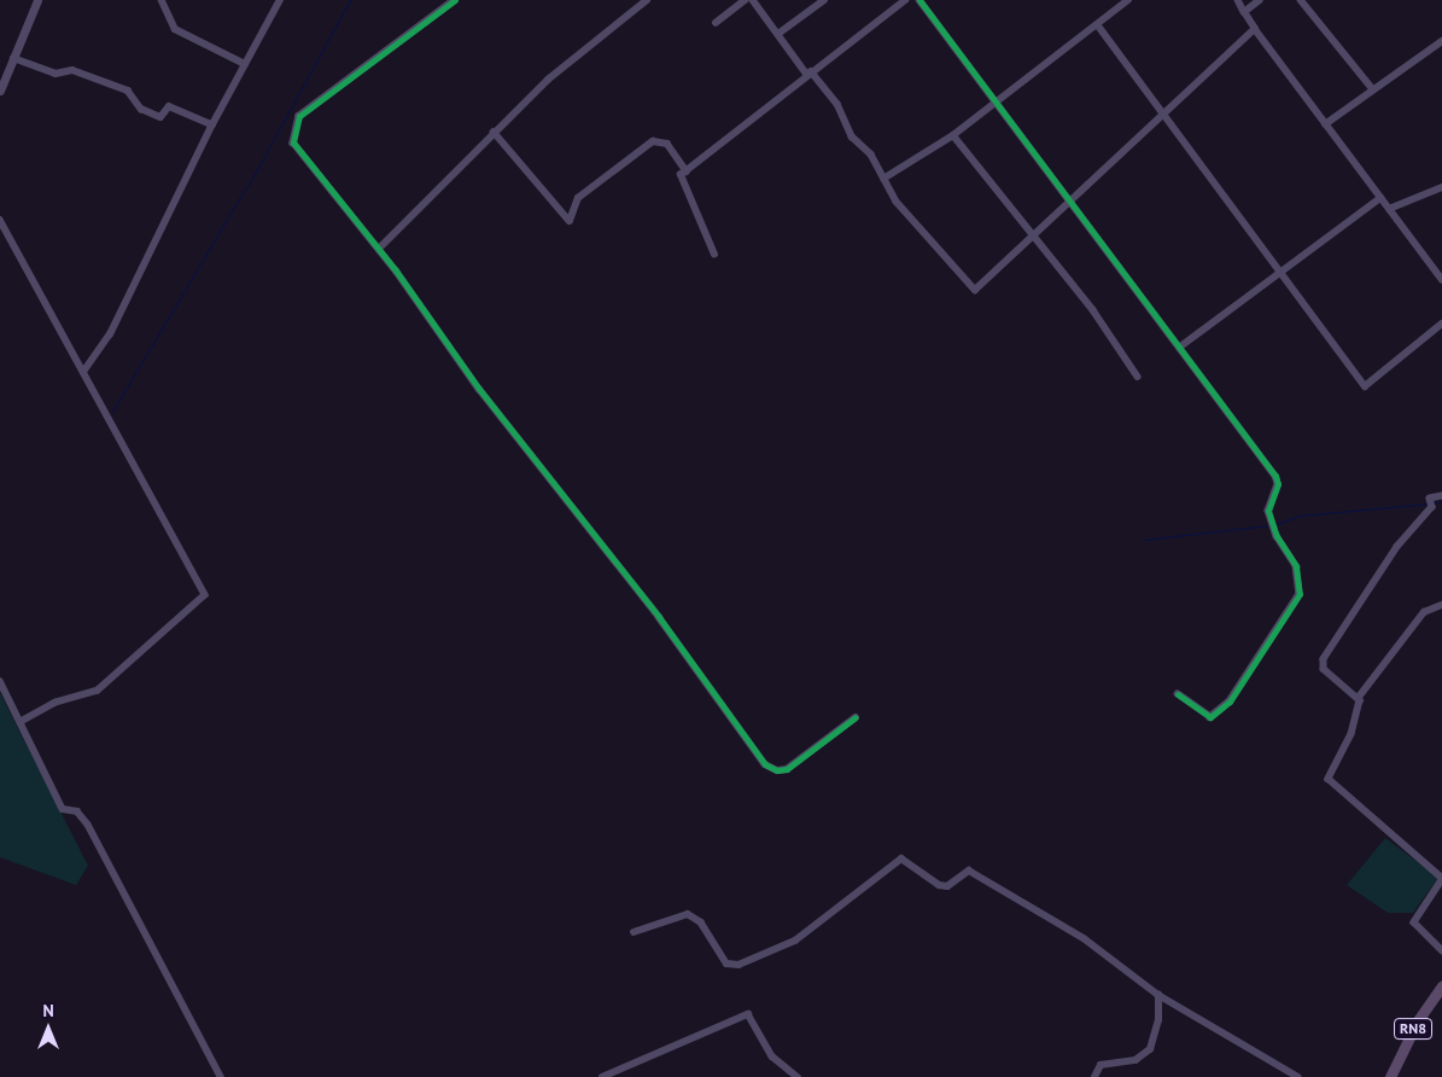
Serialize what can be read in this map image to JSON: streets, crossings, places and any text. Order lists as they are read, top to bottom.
{
  "streets": {
    "main road": ["RN8"]
  },
  "north": "top"
}
